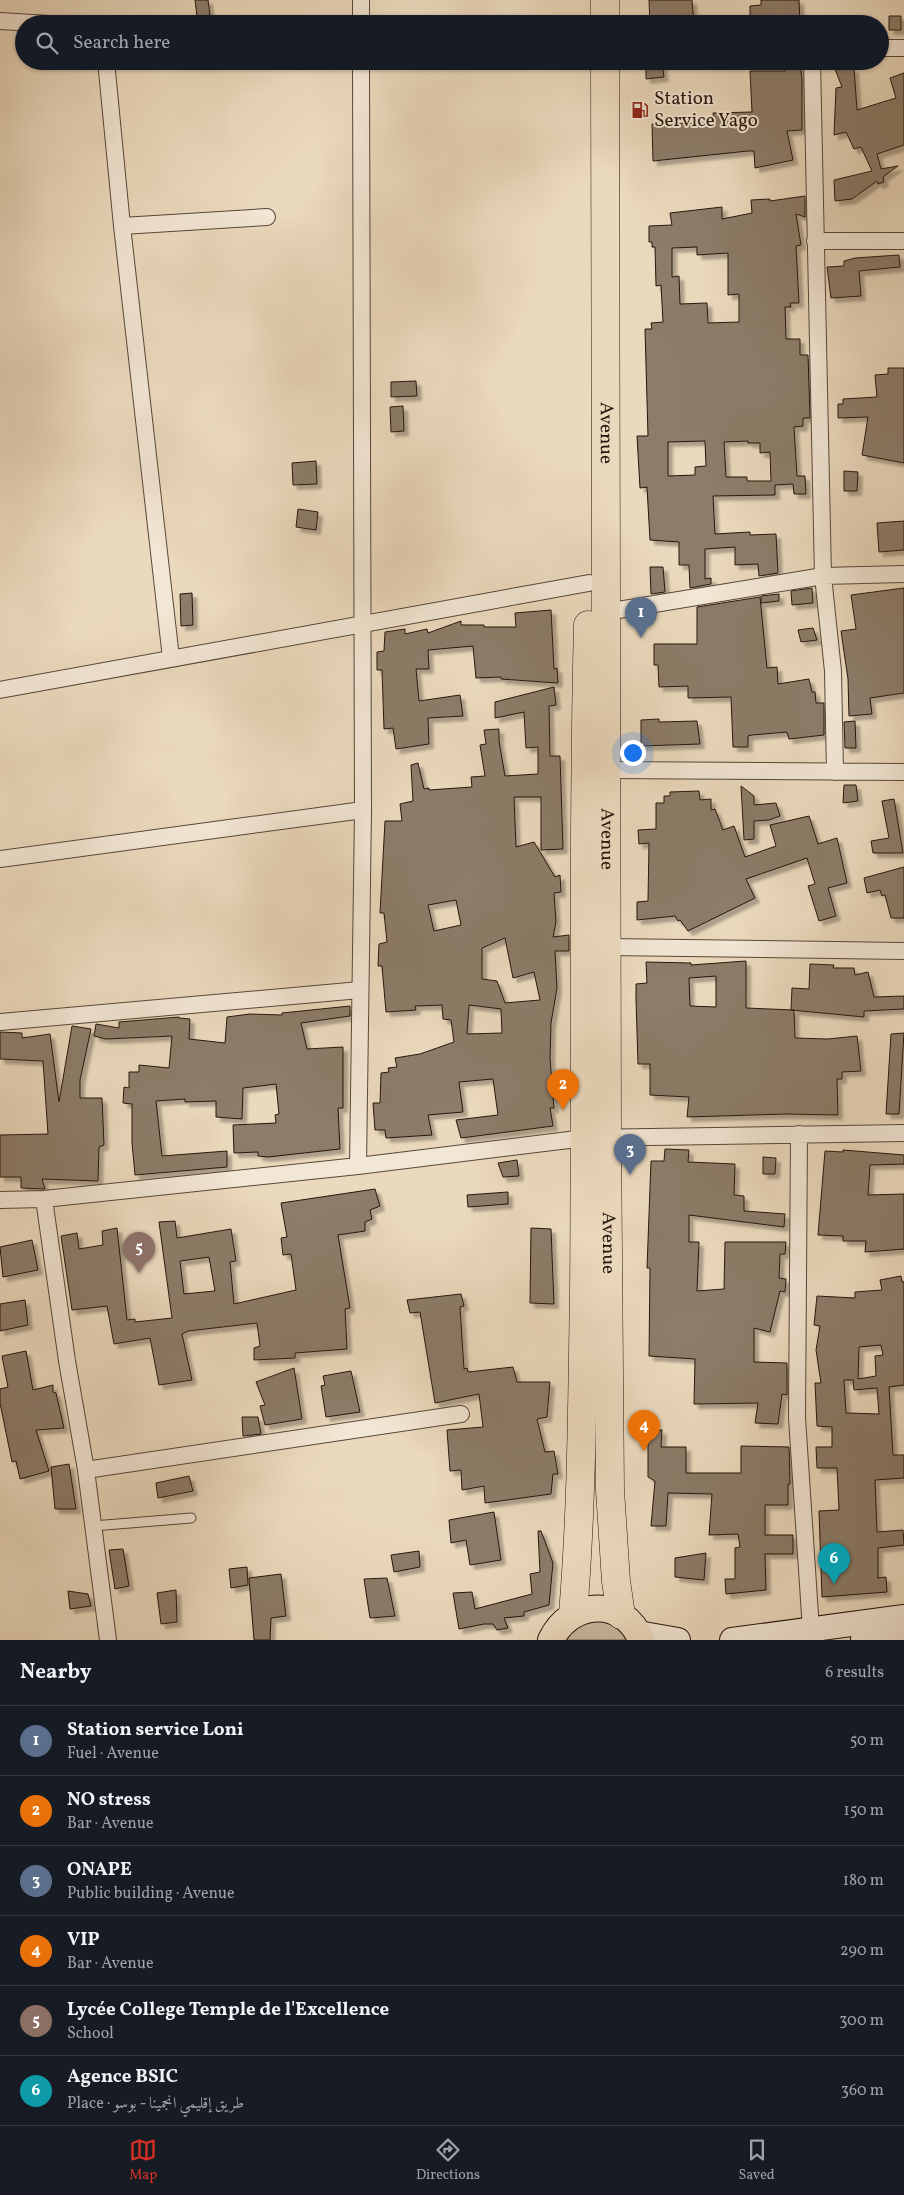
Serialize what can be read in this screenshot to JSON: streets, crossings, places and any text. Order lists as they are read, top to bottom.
{
  "streets": {
    "highway": ["Avenue"]
  },
  "places": {
    "fuel station": ["Station Service Yago"]
  },
  "page": {
    "search": "Search here",
    "pins": [
      "1",
      "2",
      "3",
      "5",
      "4",
      "6"
    ],
    "heading": ["Nearby", "6 results"],
    "list": [
      {
        "mark": "1",
        "name": "Station service Loni",
        "note": "Fuel · Avenue",
        "value": "50 m"
      },
      {
        "mark": "2",
        "name": "NO stress",
        "note": "Bar · Avenue",
        "value": "150 m"
      },
      {
        "mark": "3",
        "name": "ONAPE",
        "note": "Public building · Avenue",
        "value": "180 m"
      },
      {
        "mark": "4",
        "name": "VIP",
        "note": "Bar · Avenue",
        "value": "290 m"
      },
      {
        "mark": "5",
        "name": "Lycée College Temple de l'Excellence",
        "note": "School",
        "value": "300 m"
      },
      {
        "mark": "6",
        "name": "Agence BSIC",
        "note": "Place · طريق إقليمي انجمينا - بوسو",
        "value": "360 m"
      }
    ],
    "nav": ["Map", "Directions", "Saved"]
  }
}
